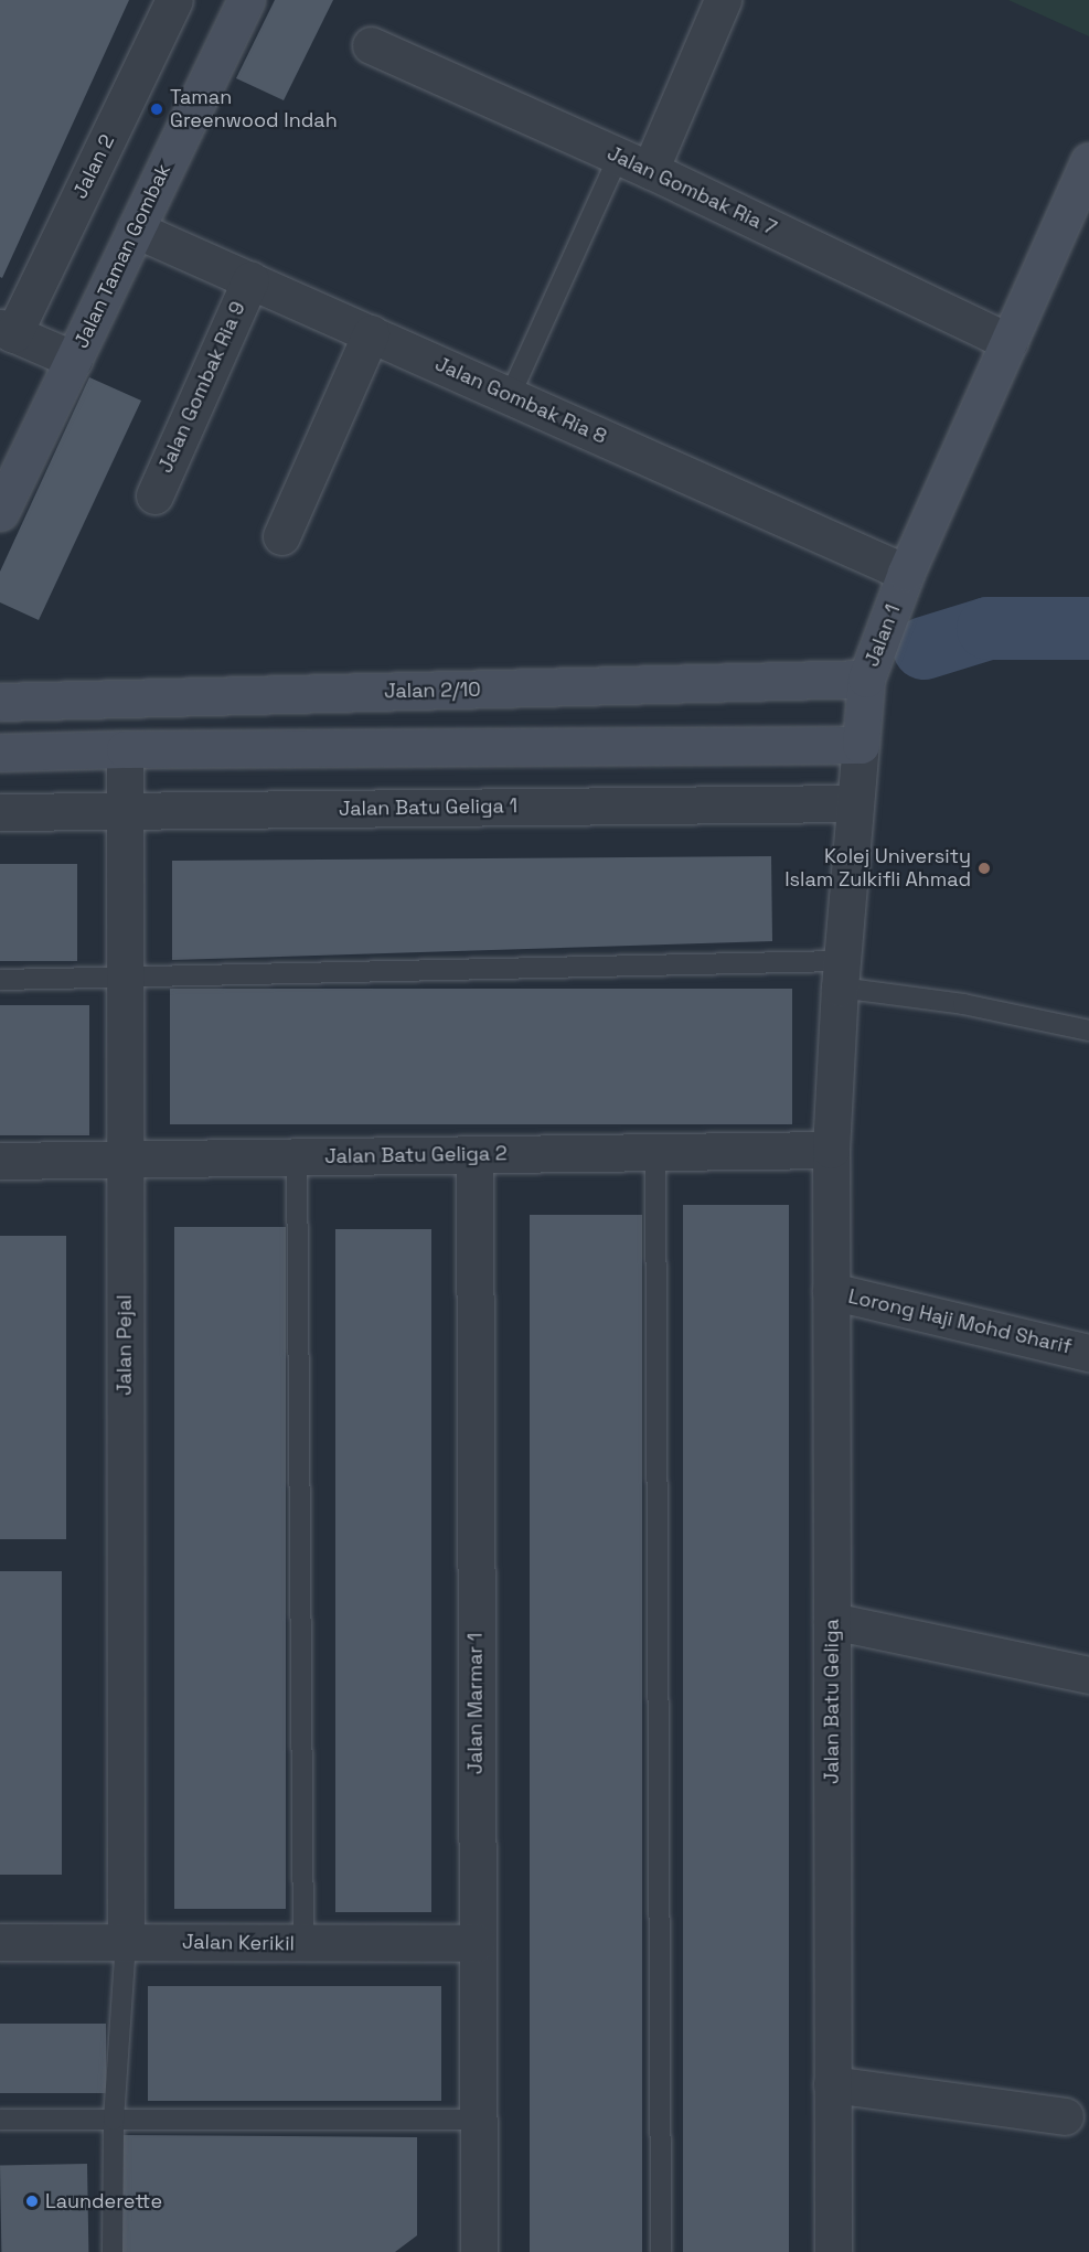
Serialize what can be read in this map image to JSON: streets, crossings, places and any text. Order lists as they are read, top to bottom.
{
  "streets": {
    "street": [
      "Jalan 2",
      "Jalan Gombak Ria 7",
      "Jalan Taman Gombak",
      "Jalan Gombak Ria 9",
      "Jalan Gombak Ria 8",
      "Jalan 1",
      "Jalan 2/10",
      "Jalan Batu Geliga 1",
      "Jalan Batu Geliga 2",
      "Lorong Haji Mohd Sharif",
      "Jalan Pejal",
      "Jalan Batu Geliga",
      "Jalan Marmar 1",
      "Jalan Kerikil"
    ]
  },
  "crossings": [
    ["Jalan Gombak Ria 7", "Jalan 1"],
    ["Jalan Taman Gombak", "Jalan Gombak Ria 8"],
    ["Jalan Gombak Ria 9", "Jalan Gombak Ria 8"],
    ["Jalan Gombak Ria 8", "Jalan 1"],
    ["Jalan 1", "Jalan 2/10"],
    ["Jalan 1", "Jalan Batu Geliga 1"],
    ["Jalan 1", "Jalan Batu Geliga 2"],
    ["Jalan 1", "Jalan Batu Geliga"],
    ["Jalan Batu Geliga 1", "Jalan Pejal"],
    ["Jalan Batu Geliga 2", "Jalan Pejal"],
    ["Jalan Batu Geliga 2", "Jalan Batu Geliga"],
    ["Jalan Batu Geliga 2", "Jalan Marmar 1"],
    ["Lorong Haji Mohd Sharif", "Jalan Batu Geliga"],
    ["Jalan Pejal", "Jalan Kerikil"],
    ["Jalan Marmar 1", "Jalan Kerikil"]
  ],
  "places": ["Taman Greenwood Indah", "Kolej University Islam Zulkifli Ahmad", "Launderette"]
}
